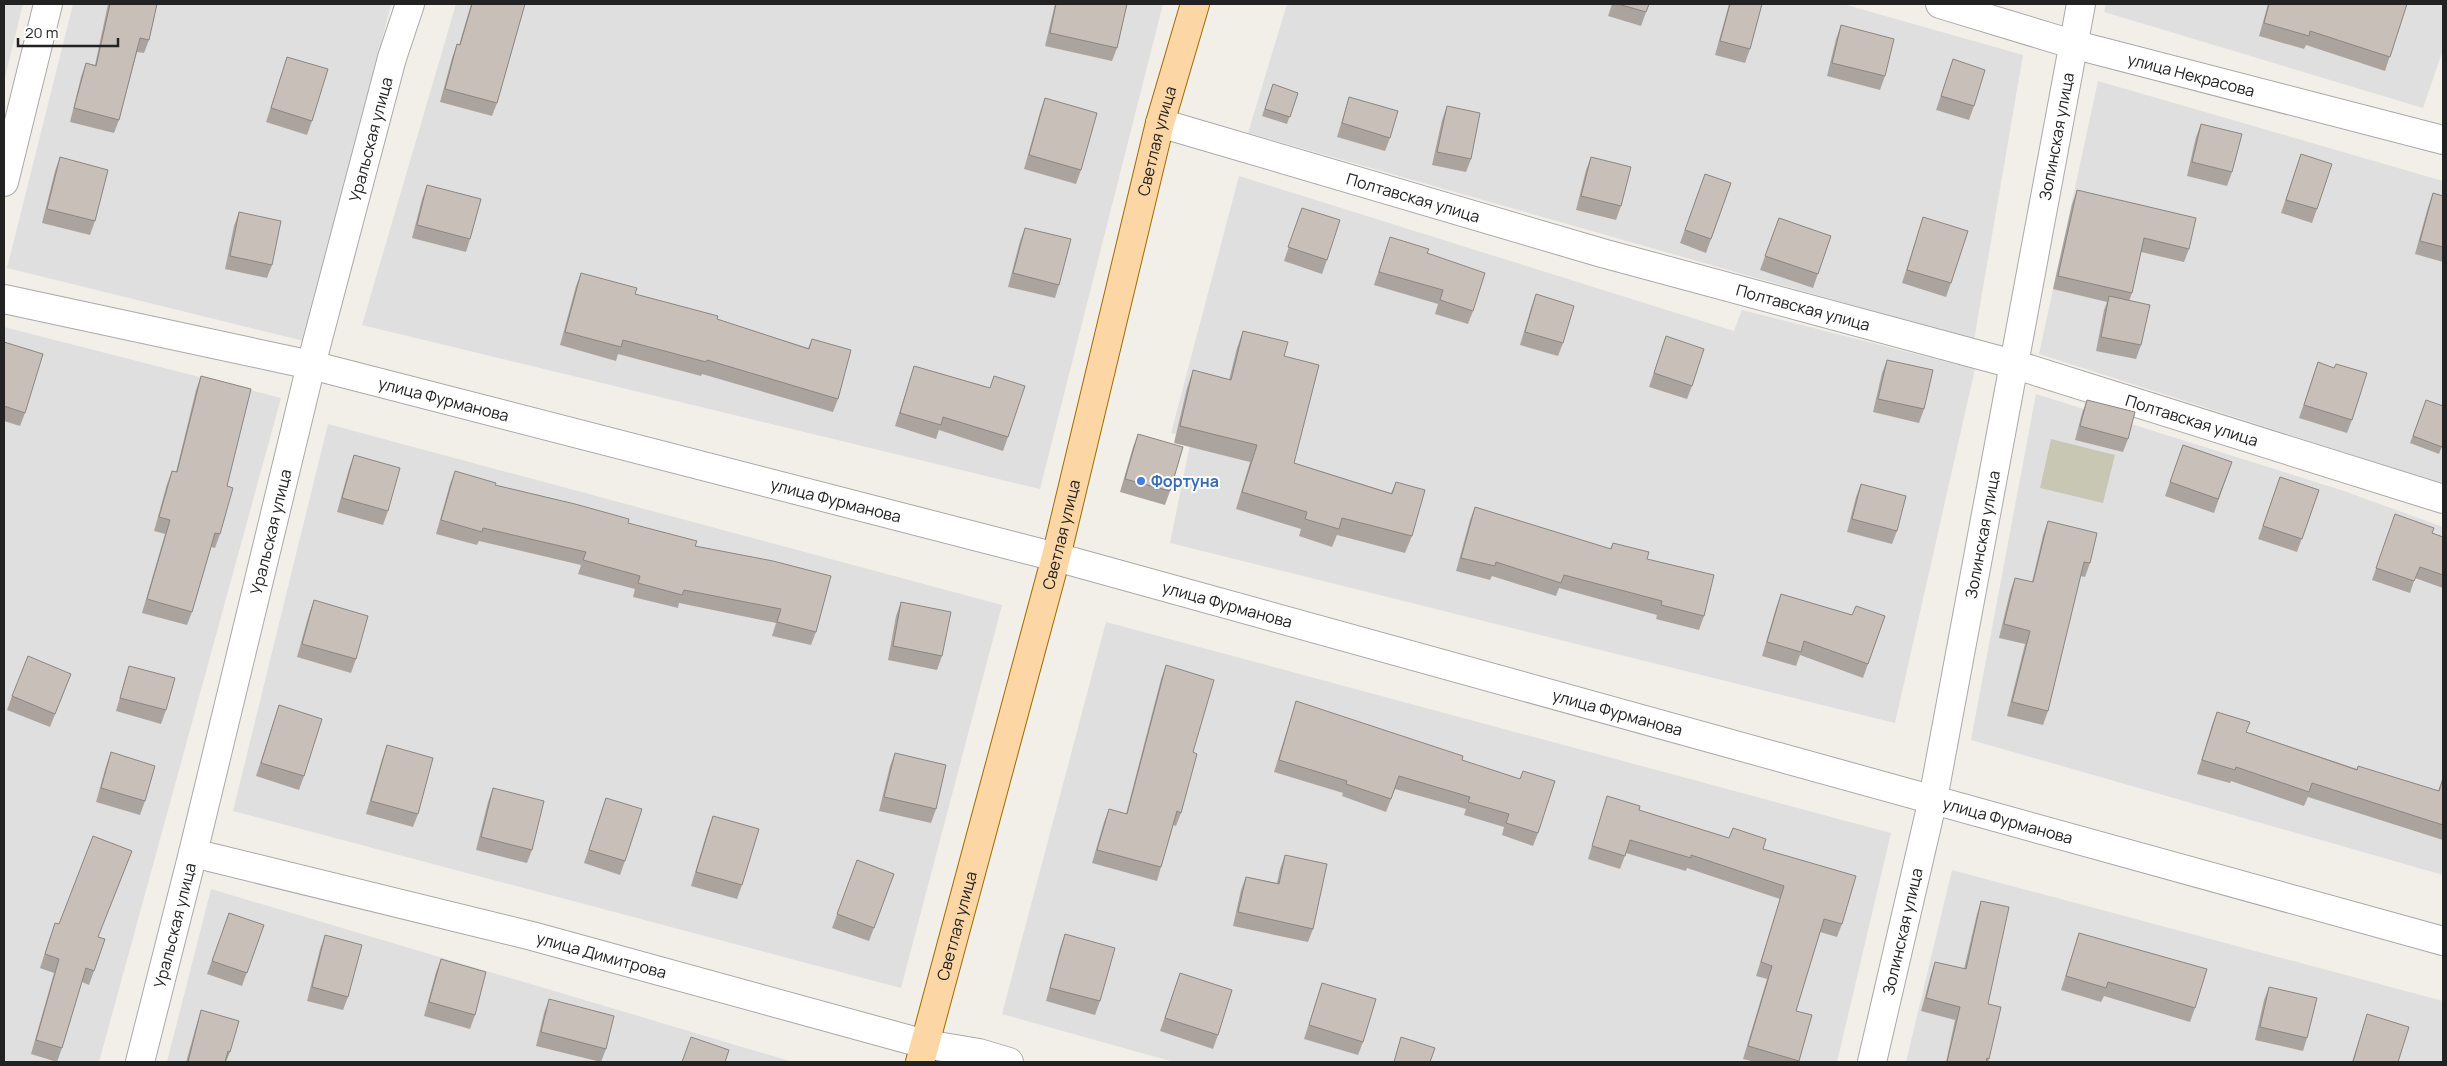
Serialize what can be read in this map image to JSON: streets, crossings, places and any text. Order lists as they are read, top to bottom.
{
  "streets": {
    "main road": ["Светлая улица"],
    "street": [
      "улица Некрасова",
      "Золинская улица",
      "Уральская улица",
      "Полтавская улица",
      "улица Фурманова",
      "улица Димитрова"
    ]
  },
  "crossings": [
    ["улица Некрасова", "Золинская улица"],
    ["Золинская улица", "Полтавская улица"],
    ["Золинская улица", "улица Фурманова"],
    ["Уральская улица", "улица Фурманова"],
    ["Уральская улица", "улица Димитрова"],
    ["Светлая улица", "Полтавская улица"],
    ["Светлая улица", "улица Фурманова"],
    ["Светлая улица", "улица Димитрова"]
  ],
  "places": ["Фортуна"],
  "scale_bar": "20 m"
}
